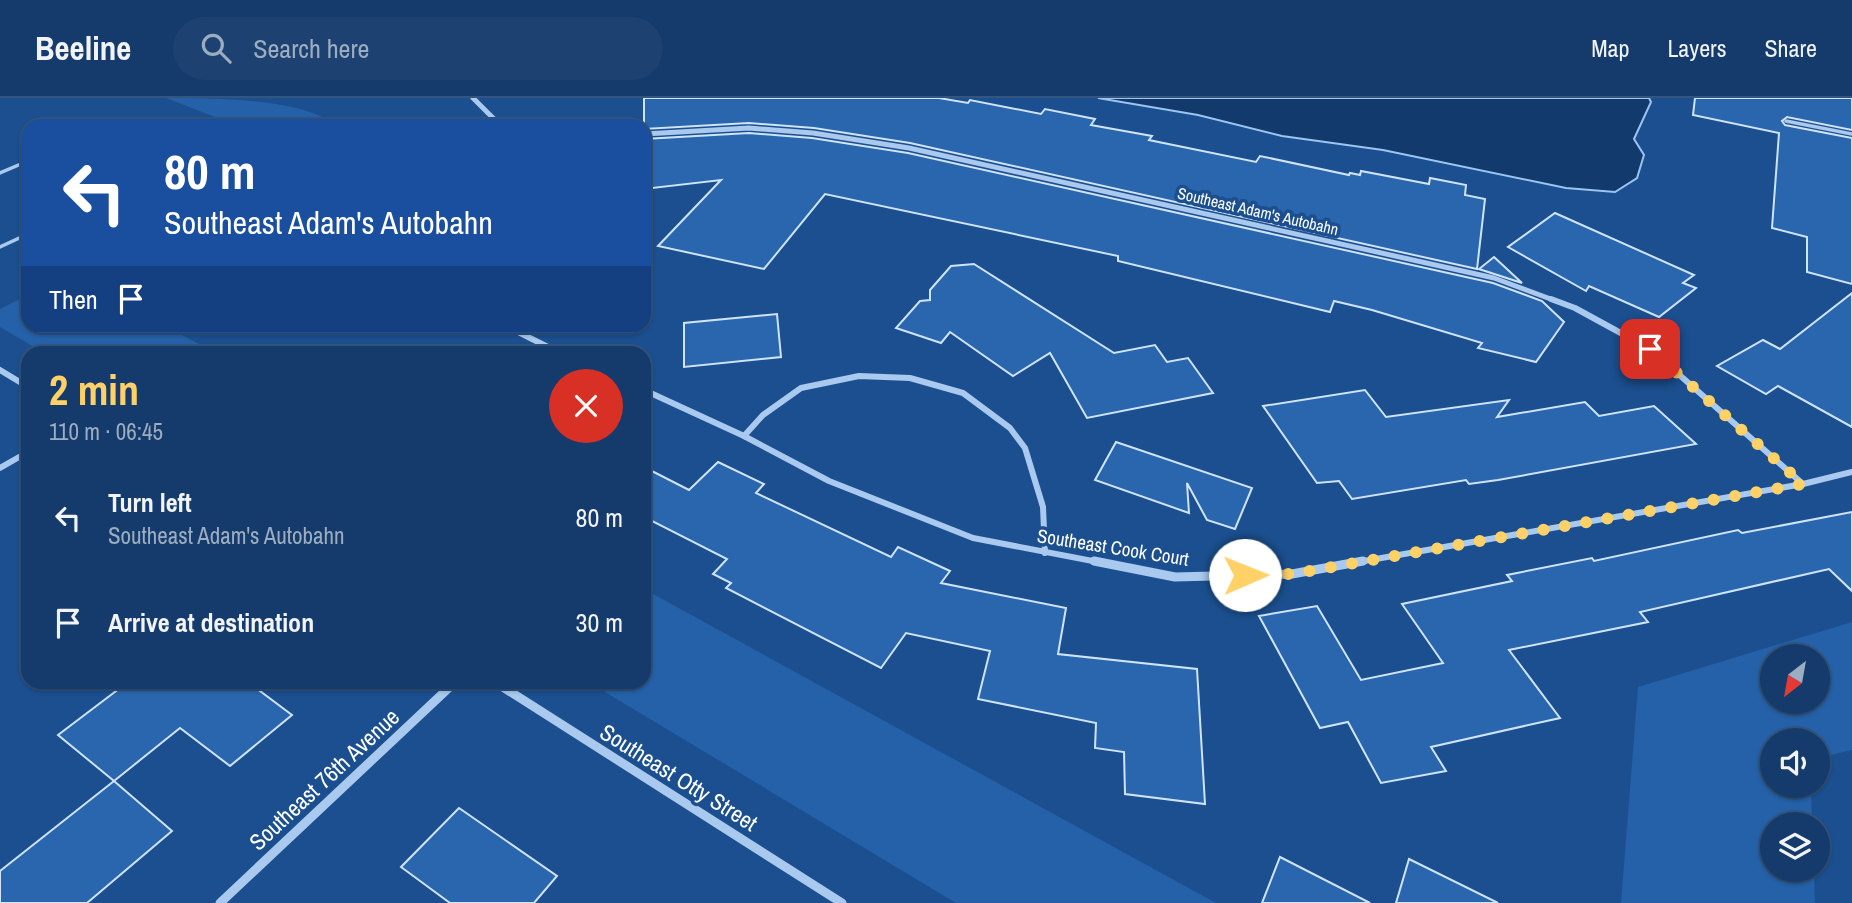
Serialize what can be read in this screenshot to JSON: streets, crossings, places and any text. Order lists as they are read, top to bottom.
{
  "streets": {
    "street": [
      "Southeast Adam's Autobahn",
      "Southeast Cook Court",
      "Southeast Otty Street",
      "Southeast 76th Avenue"
    ]
  },
  "crossings": [
    ["Southeast Adam's Autobahn", "Southeast Cook Court"]
  ],
  "north": "bottom left",
  "page": {
    "header": "Beeline",
    "search": "Search here",
    "nav": ["Map", "Layers", "Share"],
    "turn": ["80 m", "Southeast Adam's Autobahn"],
    "then": "Then",
    "heading": ["2 min", "110 m · 06:45"],
    "list": [
      {
        "name": "Turn left",
        "note": "Southeast Adam's Autobahn",
        "value": "80 m"
      },
      {
        "name": "Arrive at destination",
        "value": "30 m"
      }
    ]
  }
}
